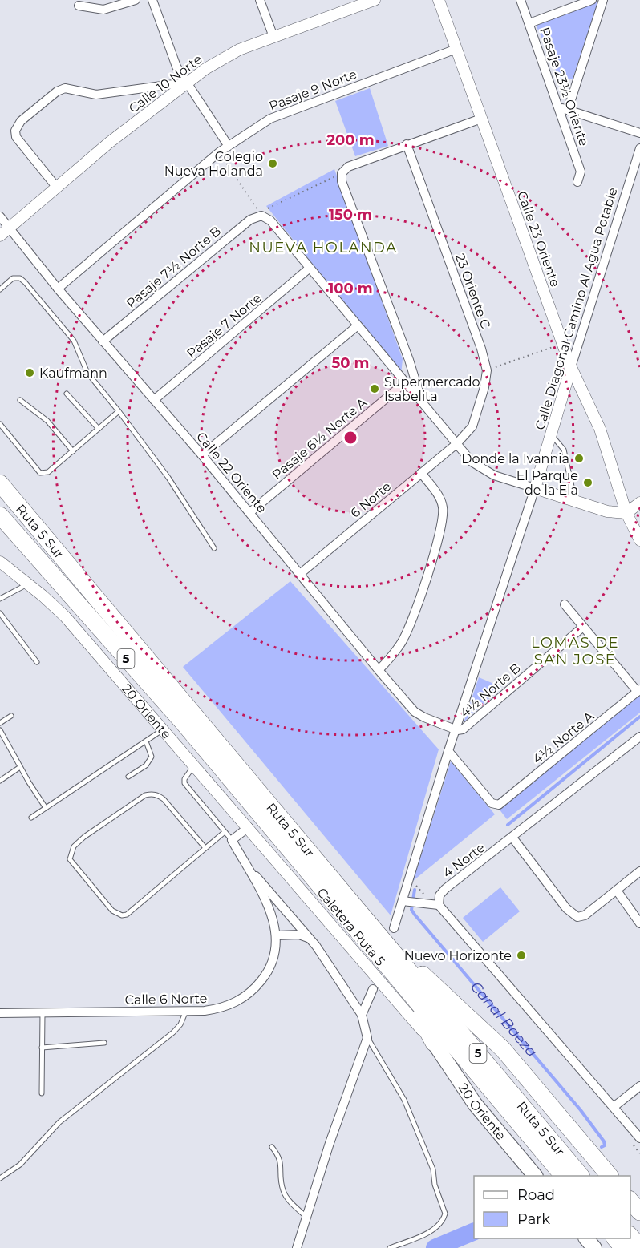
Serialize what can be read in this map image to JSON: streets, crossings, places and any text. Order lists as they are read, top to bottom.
{
  "streets": {
    "highway": ["Ruta 5 Sur", "5", "20 Oriente"],
    "street": [
      "Calle 10 Norte",
      "Pasaje 23½ Oriente",
      "Pasaje 9 Norte",
      "Calle 23 Oriente",
      "Pasaje 7½ Norte B",
      "23 Oriente C",
      "Calle Diagonal Camino Al Agua Potable",
      "Pasaje 7 Norte",
      "Pasaje 6½ Norte A",
      "Calle 22 Oriente",
      "6 Norte",
      "4½ Norte B",
      "4½ Norte A",
      "4 Norte",
      "Caletera Ruta 5",
      "Calle 6 Norte"
    ]
  },
  "crossings": [
    ["Calle 10 Norte", "Calle 22 Oriente"],
    ["Pasaje 9 Norte", "Calle 23 Oriente"],
    ["Pasaje 9 Norte", "Calle 22 Oriente"],
    ["Calle 23 Oriente", "Calle Diagonal Camino Al Agua Potable"],
    ["Pasaje 7½ Norte B", "Calle 22 Oriente"],
    ["23 Oriente C", "6 Norte"],
    ["Calle Diagonal Camino Al Agua Potable", "Calle 22 Oriente"],
    ["Calle Diagonal Camino Al Agua Potable", "4½ Norte B"],
    ["Calle Diagonal Camino Al Agua Potable", "4½ Norte A"],
    ["Pasaje 7 Norte", "Calle 22 Oriente"],
    ["Pasaje 6½ Norte A", "Calle 22 Oriente"],
    ["Calle 22 Oriente", "6 Norte"],
    ["Calle 22 Oriente", "4½ Norte B"],
    ["20 Oriente", "Caletera Ruta 5"]
  ],
  "districts": ["NUEVA HOLANDA", "LOMAS DE SAN JOSÉ"],
  "water": ["Canal Baeza"],
  "places": [
    "Colegio Nueva Holanda",
    "Kaufmann",
    "Supermercado Isabelita",
    "Donde la Ivannia",
    "El Parque de la Ela",
    "Nuevo Horizonte"
  ],
  "legend": ["Road", "Park"],
  "rings": [
    "200 m",
    "150 m",
    "100 m",
    "50 m"
  ]
}
